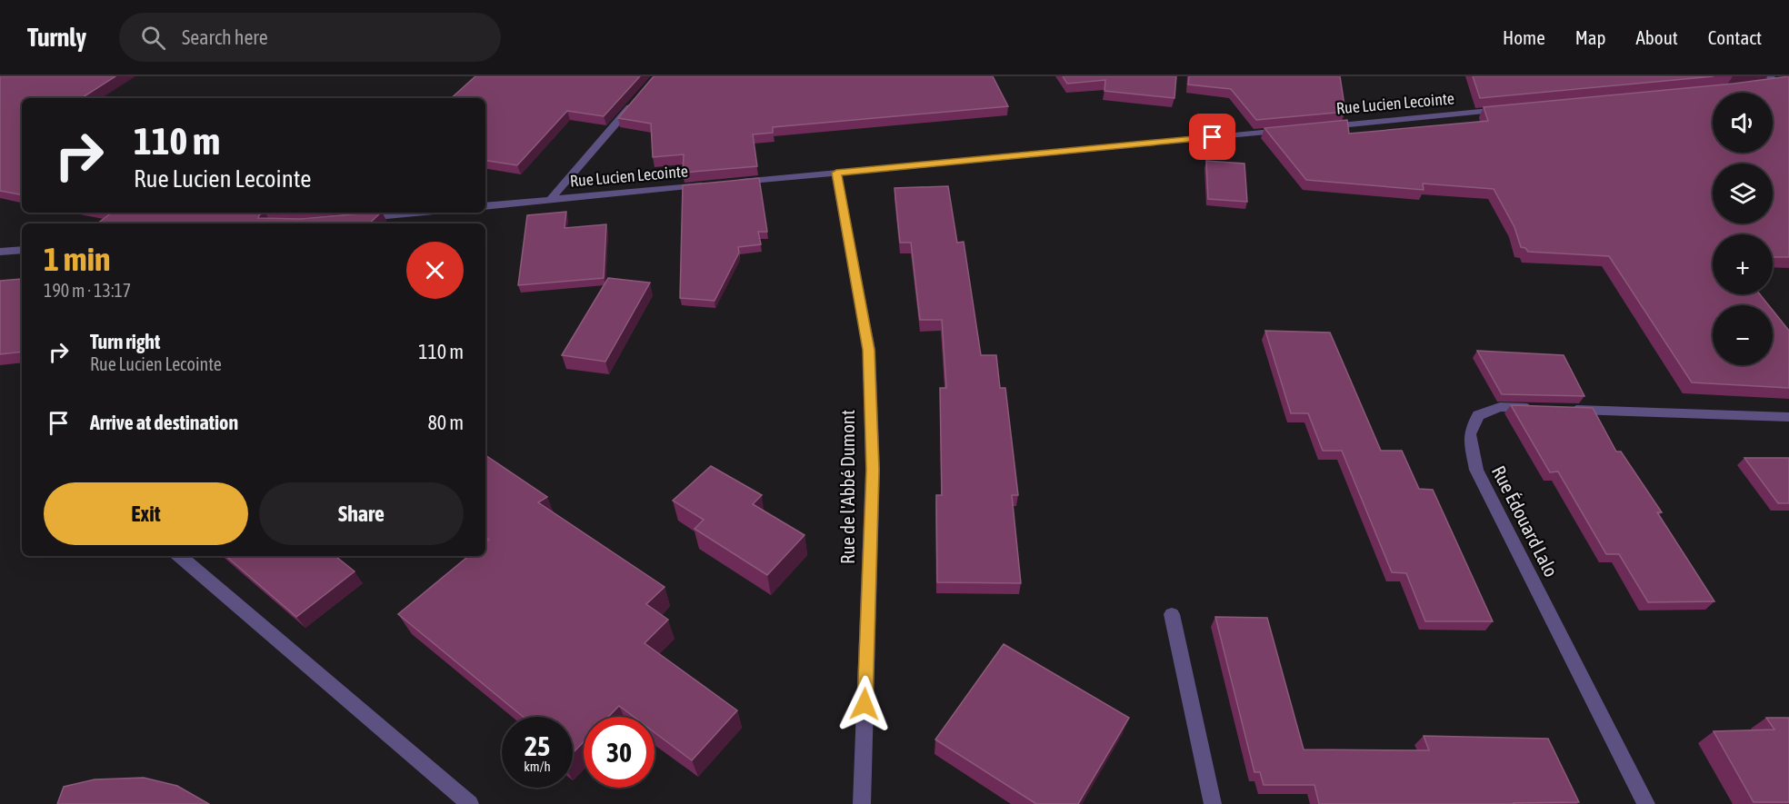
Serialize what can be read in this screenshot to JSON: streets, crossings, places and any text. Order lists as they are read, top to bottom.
{
  "streets": {
    "street": ["Rue Lucien Lecointe", "Rue de l'Abbé Dumont", "Rue Édouard Lalo"]
  },
  "page": {
    "header": "Turnly",
    "search": "Search here",
    "nav": [
      "Home",
      "Map",
      "About",
      "Contact"
    ],
    "map_buttons": ["+", "−"],
    "turn": ["110 m", "Rue Lucien Lecointe"],
    "heading": ["1 min", "190 m · 13:17"],
    "list": [
      {
        "name": "Turn right",
        "note": "Rue Lucien Lecointe",
        "value": "110 m"
      },
      {
        "name": "Arrive at destination",
        "value": "80 m"
      }
    ],
    "buttons": ["Exit", "Share"],
    "speed": "25 km/h",
    "limit": "30"
  }
}
